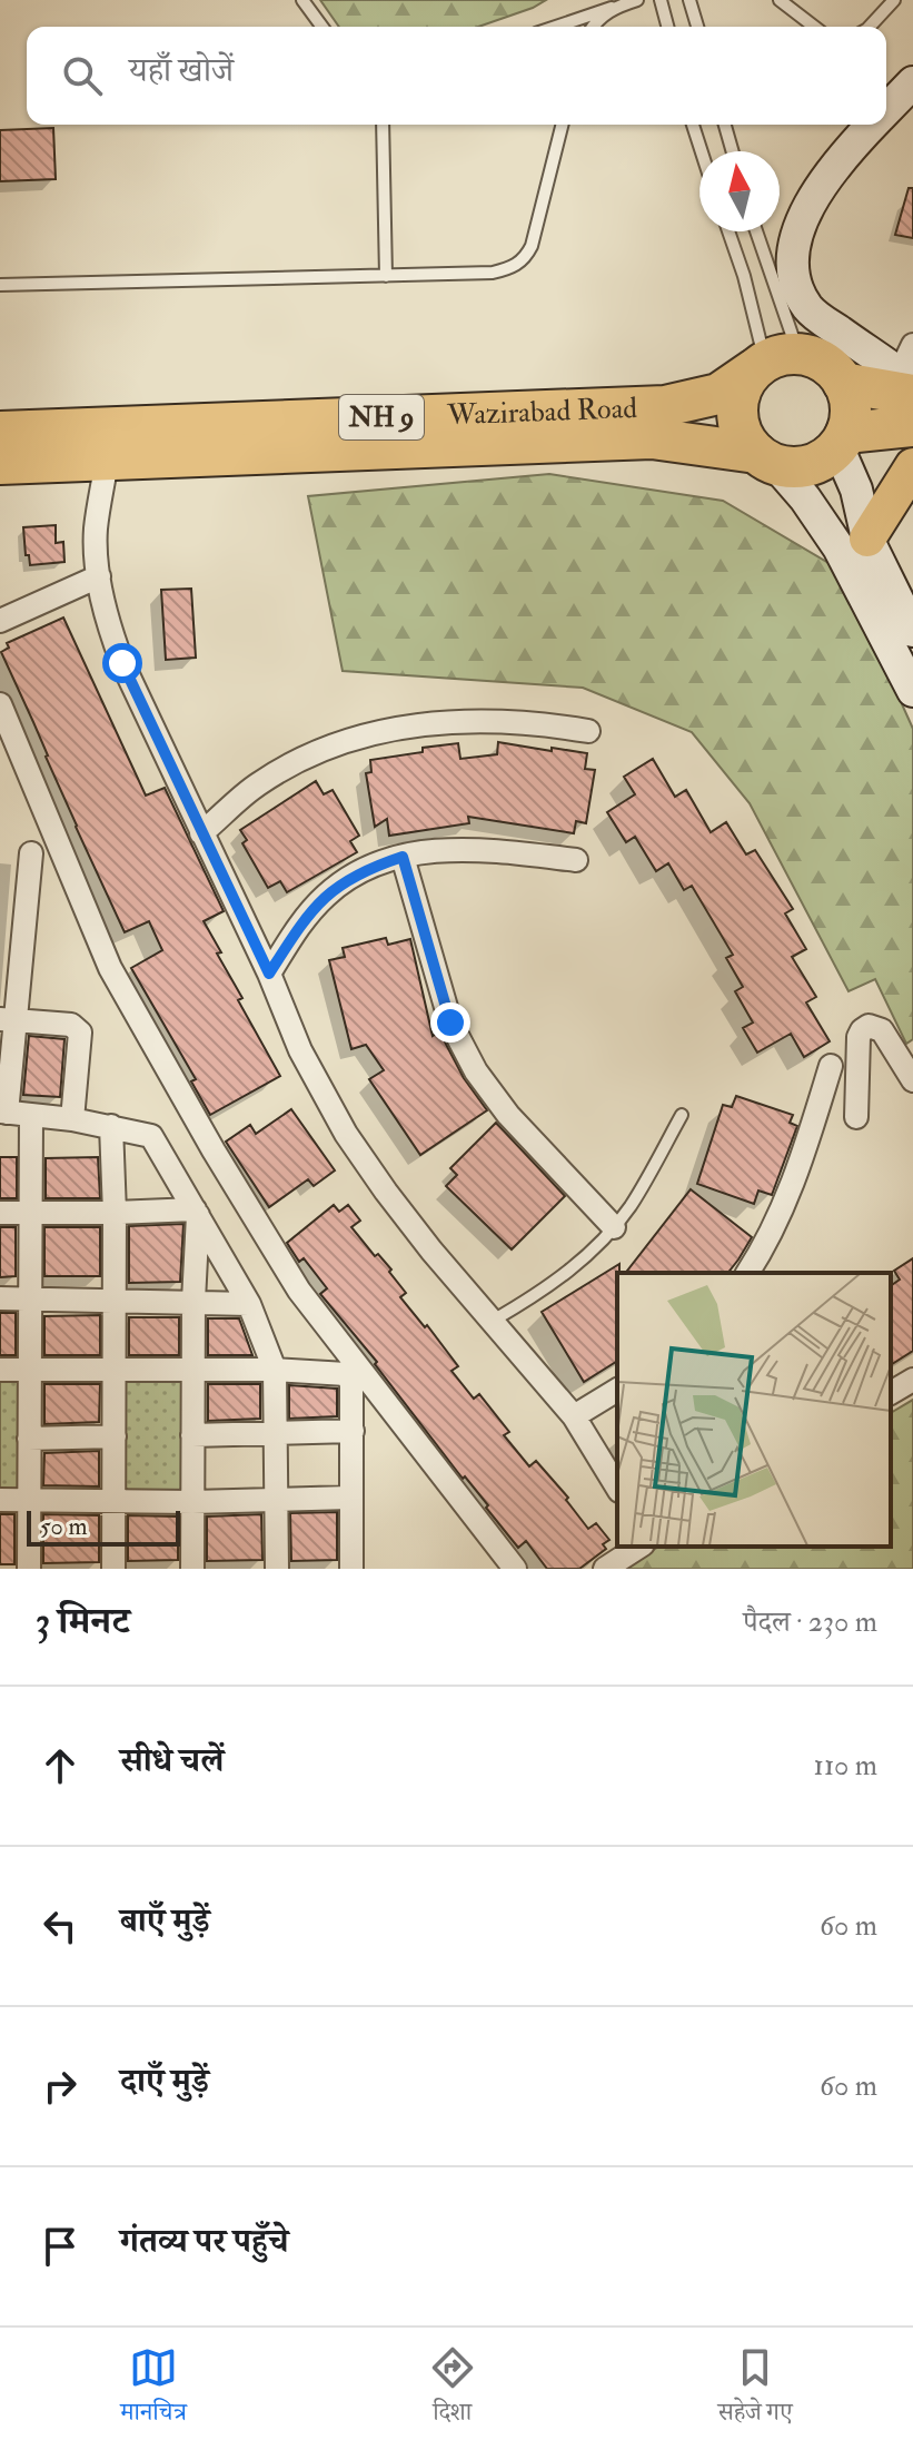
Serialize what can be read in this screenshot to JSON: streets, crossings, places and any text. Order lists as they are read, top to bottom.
{
  "streets": {
    "highway": ["Wazirabad Road", "NH 9"]
  },
  "scale_bar": "50 m",
  "north": "top",
  "page": {
    "search": "यहाँ खोजें",
    "scale": "50 m",
    "heading": ["3 मिनट", "पैदल · 230 m"],
    "list": [
      ["सीधे चलें", "110 m"],
      ["बाएँ मुड़ें", "60 m"],
      ["दाएँ मुड़ें", "60 m"],
      "गंतव्य पर पहुँचे"
    ],
    "nav": ["मानचित्र", "दिशा", "सहेजे गए"]
  }
}
